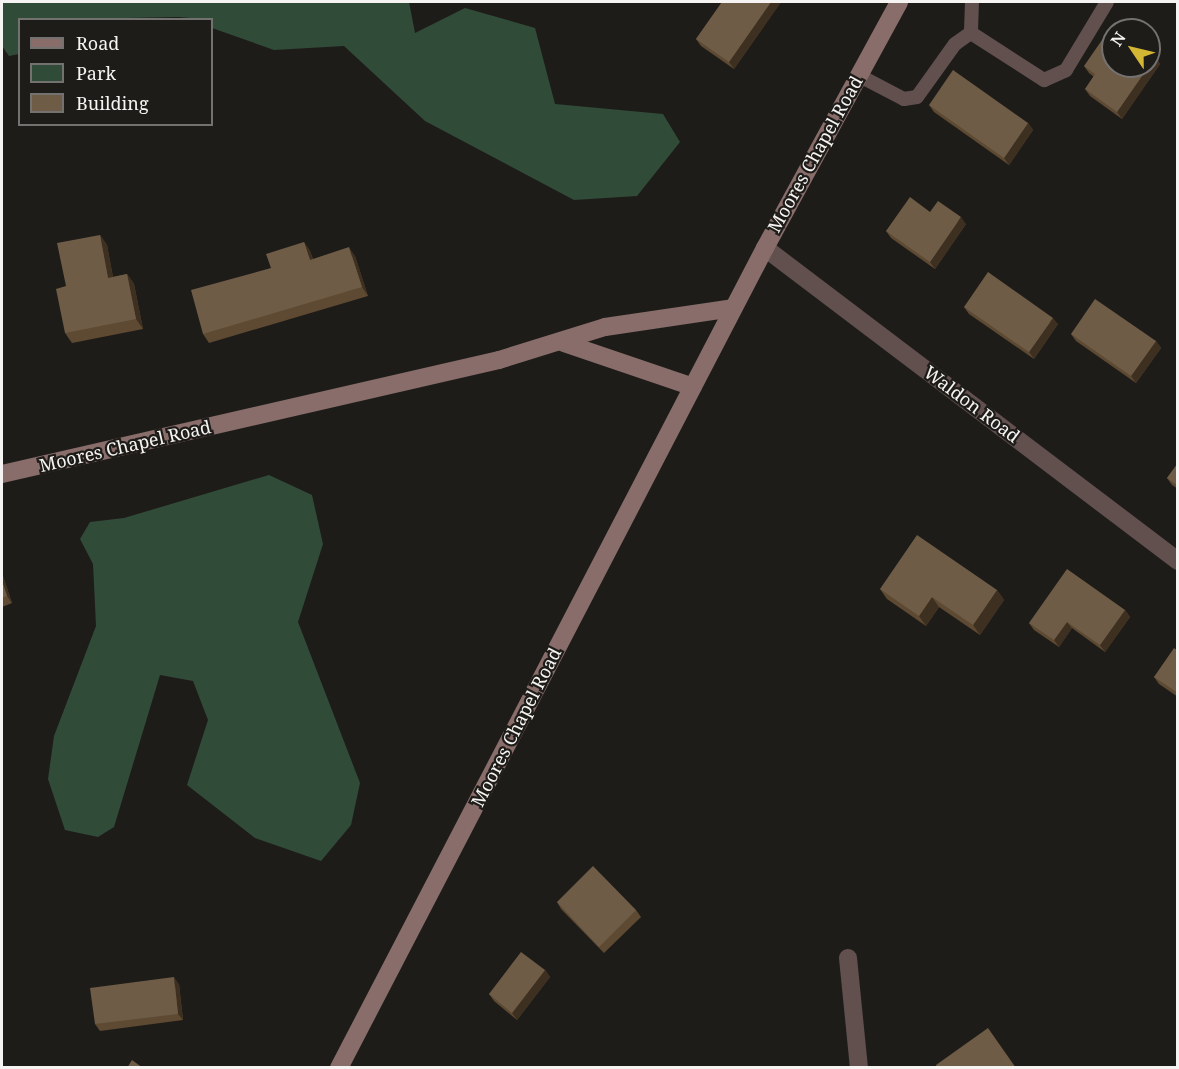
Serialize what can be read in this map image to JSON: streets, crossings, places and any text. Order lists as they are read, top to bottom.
{
  "streets": {
    "main road": ["Moores Chapel Road"],
    "street": ["Waldon Road"]
  },
  "crossings": [
    ["Moores Chapel Road", "Waldon Road"]
  ],
  "legend": ["Road", "Park", "Building"],
  "north": "top left"
}
